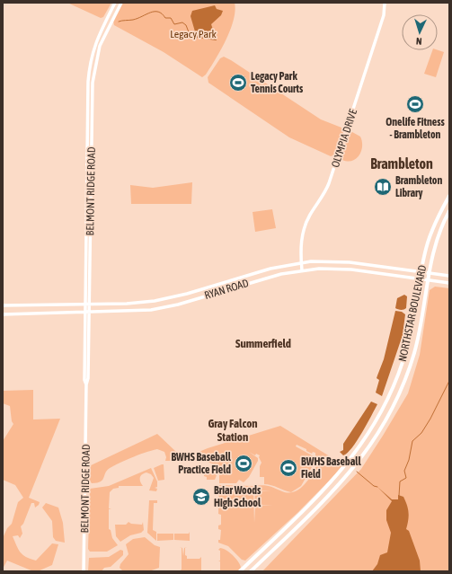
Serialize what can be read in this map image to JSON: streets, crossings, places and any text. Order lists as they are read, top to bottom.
{
  "streets": {
    "main road": [
      "OLYMPIA DRIVE",
      "BELMONT RIDGE ROAD",
      "RYAN ROAD",
      "NORTHSTAR BOULEVARD"
    ]
  },
  "crossings": [
    ["OLYMPIA DRIVE", "RYAN ROAD"],
    ["BELMONT RIDGE ROAD", "RYAN ROAD"],
    ["RYAN ROAD", "NORTHSTAR BOULEVARD"]
  ],
  "districts": ["Brambleton", "Summerfield", "Gray Falcon Station"],
  "parks": ["Legacy Park"],
  "places": {
    "sports": [
      "Legacy Park Tennis Courts",
      "Onelife Fitness - Brambleton",
      "BWHS Baseball Practice Field",
      "BWHS Baseball Field"
    ],
    "library": ["Brambleton Library"],
    "school or university": ["Briar Woods High School"]
  },
  "north": "bottom"
}
